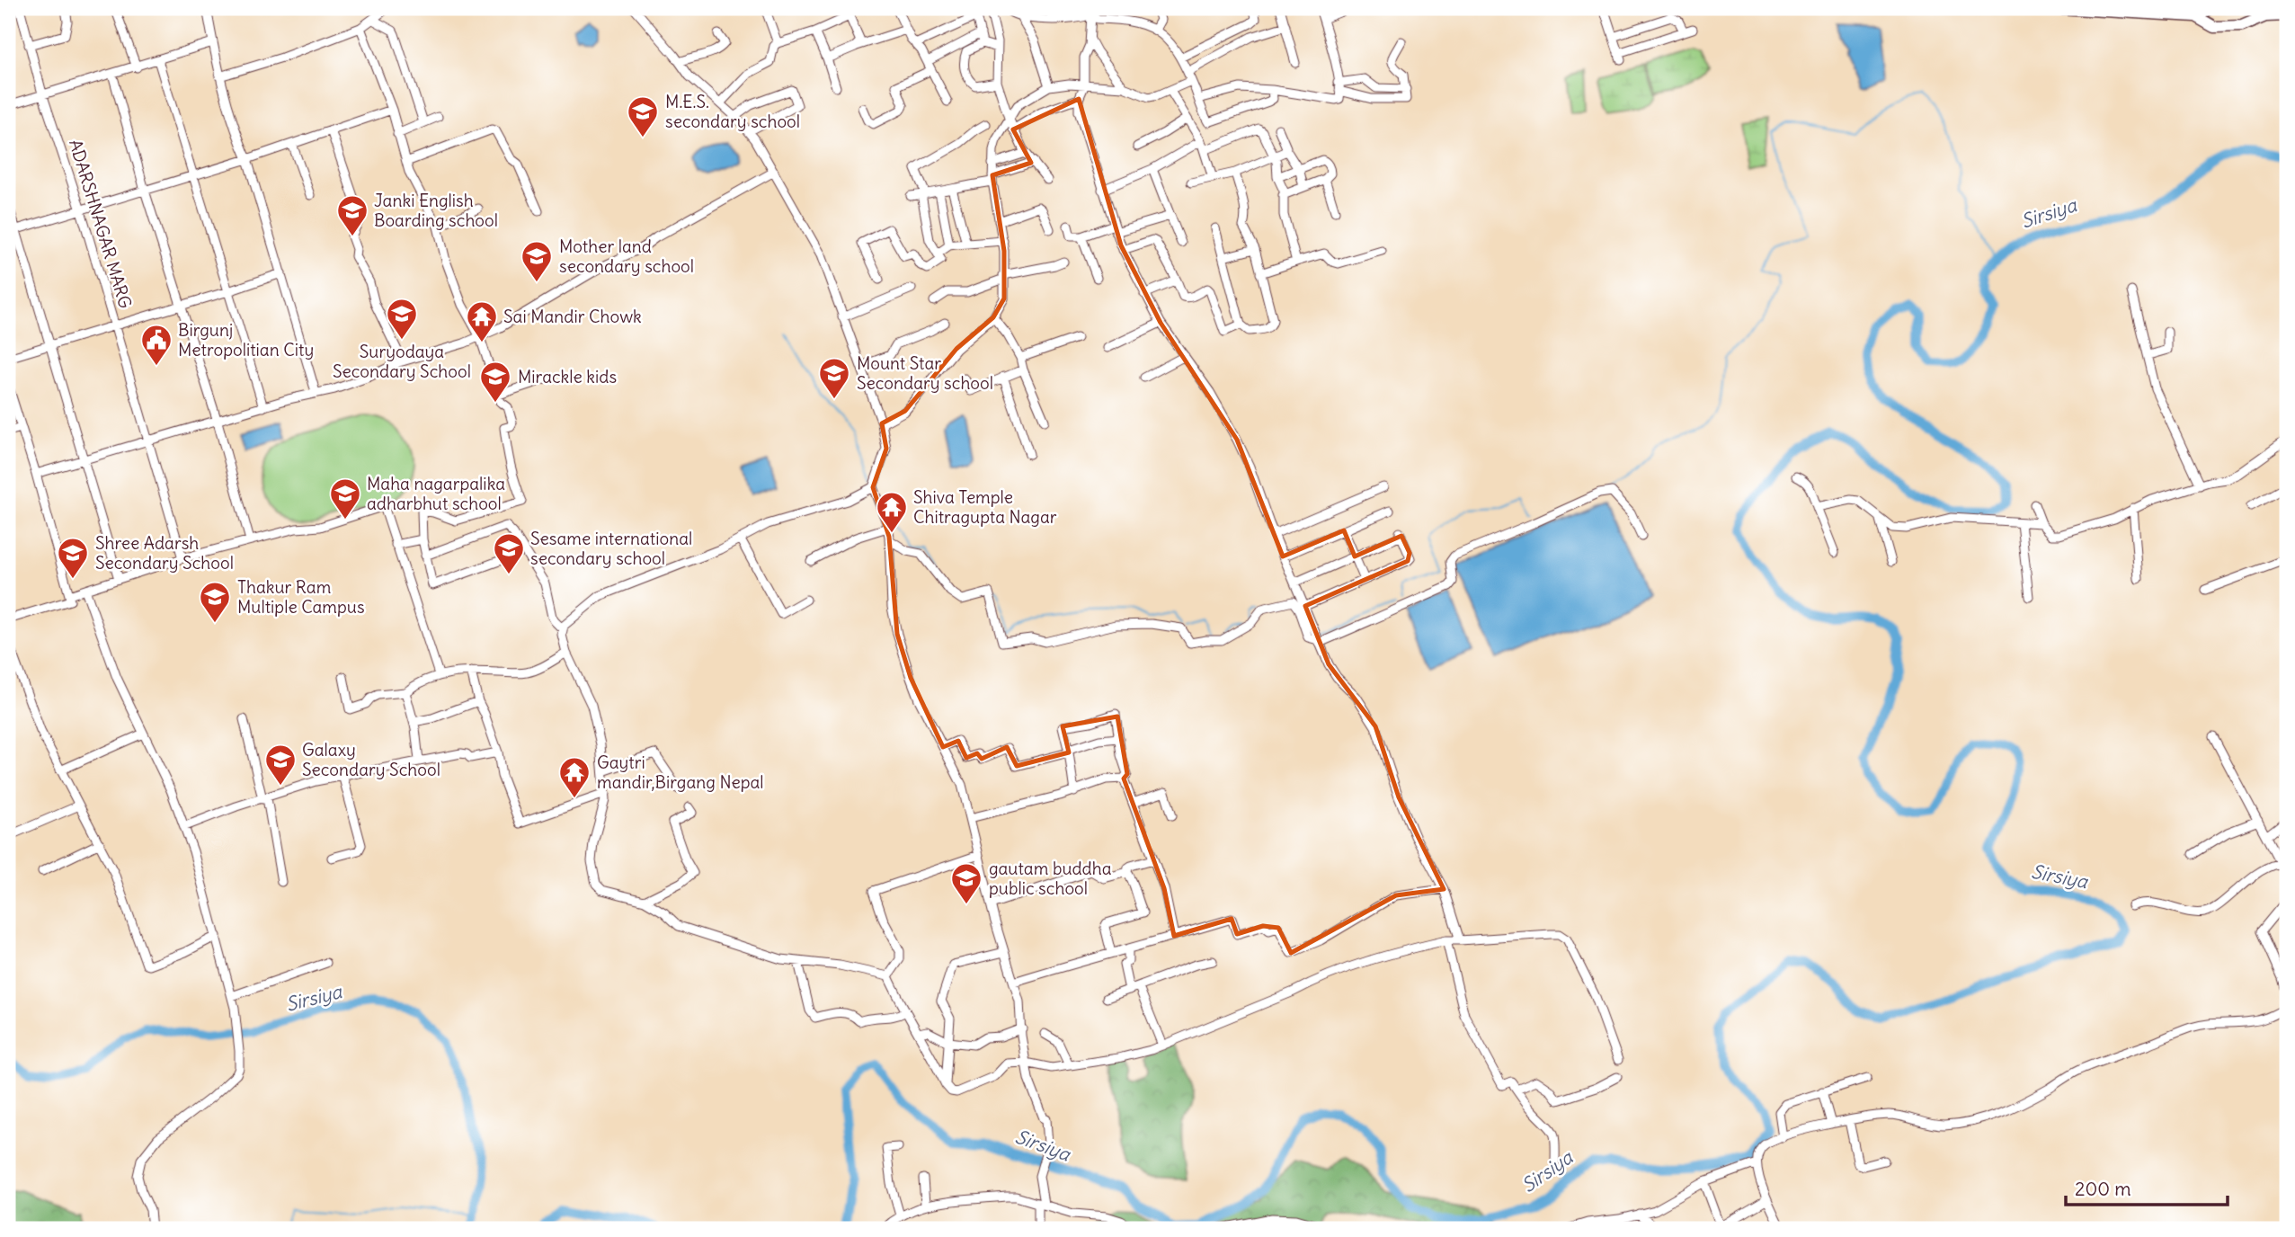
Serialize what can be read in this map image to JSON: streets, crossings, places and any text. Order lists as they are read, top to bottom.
{
  "streets": {
    "street": ["ADARSHNAGAR MARG"]
  },
  "water": ["Sirsiya"],
  "places": {
    "school or university": [
      "M.E.S. secondary school",
      "Janki English Boarding school",
      "Mother land secondary school",
      "Suryodaya Secondary School",
      "Mount Star Secondary school",
      "Mirackle kids",
      "Maha nagarpalika adharbhut school",
      "Sesame international secondary school",
      "Shree Adarsh Secondary School",
      "Thakur Ram Multiple Campus",
      "Galaxy Secondary School",
      "gautam buddha public school"
    ],
    "temple": ["Sai Mandir Chowk", "Shiva Temple Chitragupta Nagar", "Gaytri mandir,Birgang Nepal"],
    "public building": ["Birgunj Metropolitian City"]
  },
  "scale_bar": "200 m"
}
